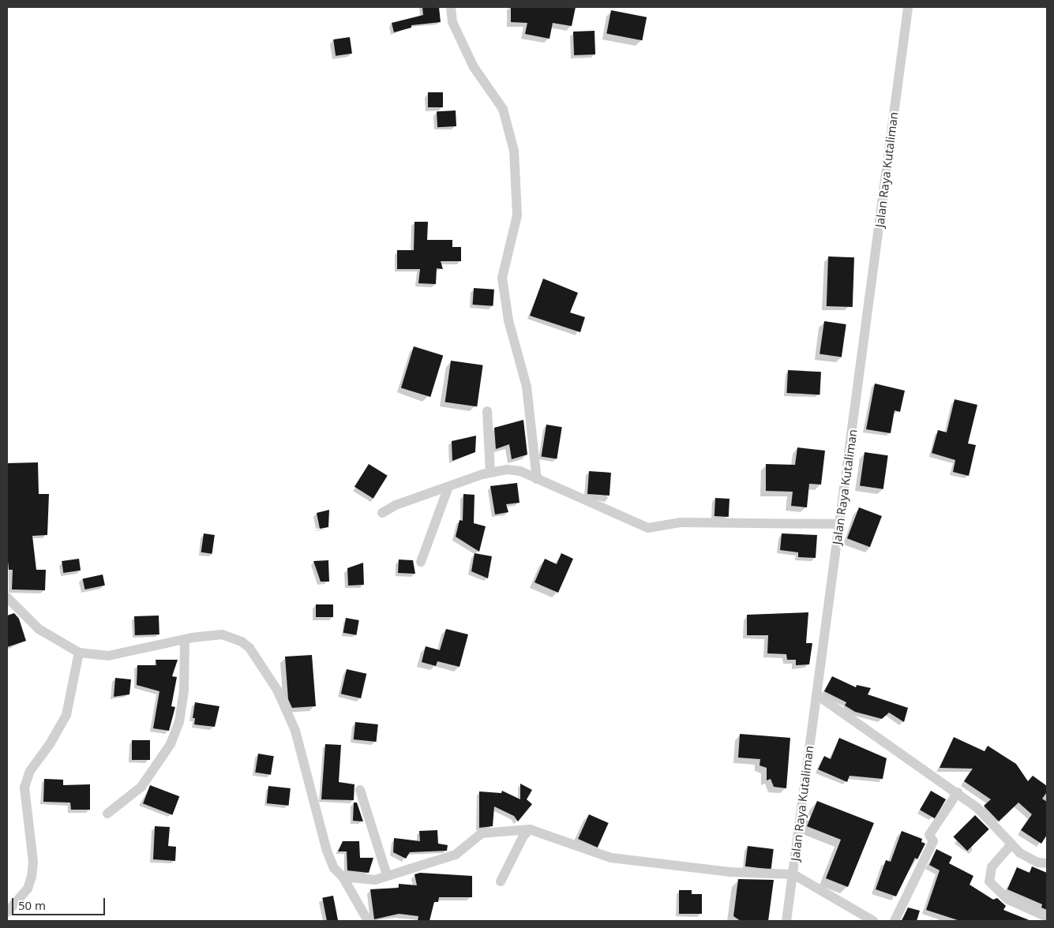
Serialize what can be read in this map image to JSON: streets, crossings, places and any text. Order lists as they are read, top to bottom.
{
  "streets": {
    "street": ["Jalan Raya Kutaliman"]
  },
  "scale_bar": "50 m"
}
